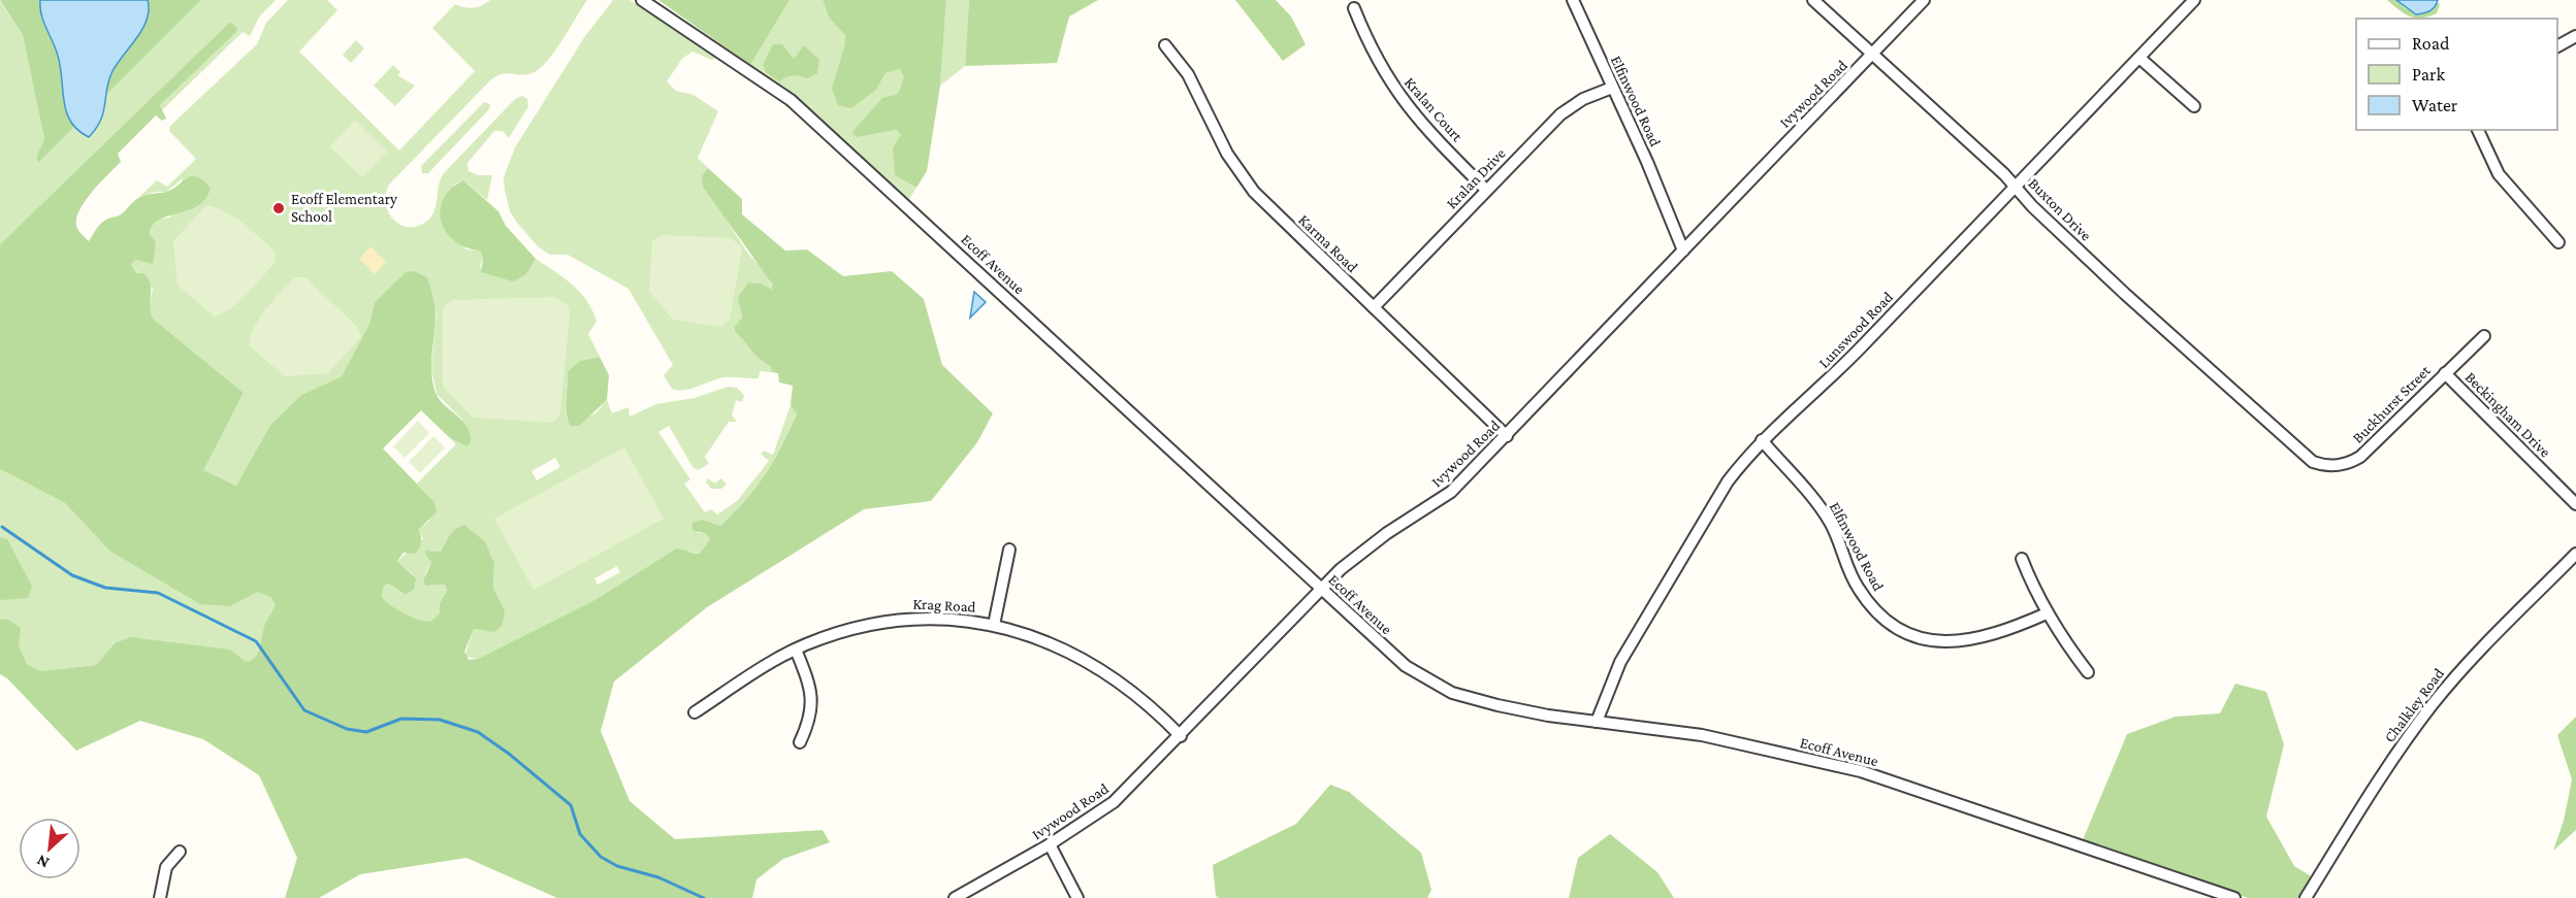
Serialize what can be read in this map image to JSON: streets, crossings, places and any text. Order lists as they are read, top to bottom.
{
  "streets": {
    "street": [
      "Ivywood Road",
      "Elfinwood Road",
      "Kralan Court",
      "Kralan Drive",
      "Buxton Drive",
      "Karma Road",
      "Ecoff Avenue",
      "Lunswood Road",
      "Buckhurst Street",
      "Beckingham Drive",
      "Krag Road",
      "Chalkley Road"
    ]
  },
  "crossings": [
    ["Ivywood Road", "Elfinwood Road"],
    ["Ivywood Road", "Buxton Drive"],
    ["Ivywood Road", "Karma Road"],
    ["Ivywood Road", "Ecoff Avenue"],
    ["Ivywood Road", "Krag Road"],
    ["Elfinwood Road", "Kralan Drive"],
    ["Elfinwood Road", "Lunswood Road"],
    ["Kralan Court", "Kralan Drive"],
    ["Kralan Drive", "Karma Road"],
    ["Buxton Drive", "Lunswood Road"],
    ["Buxton Drive", "Buckhurst Street"],
    ["Ecoff Avenue", "Lunswood Road"],
    ["Buckhurst Street", "Beckingham Drive"]
  ],
  "places": ["Ecoff Elementary School"],
  "legend": ["Road", "Park", "Water"],
  "north": "bottom left"
}
